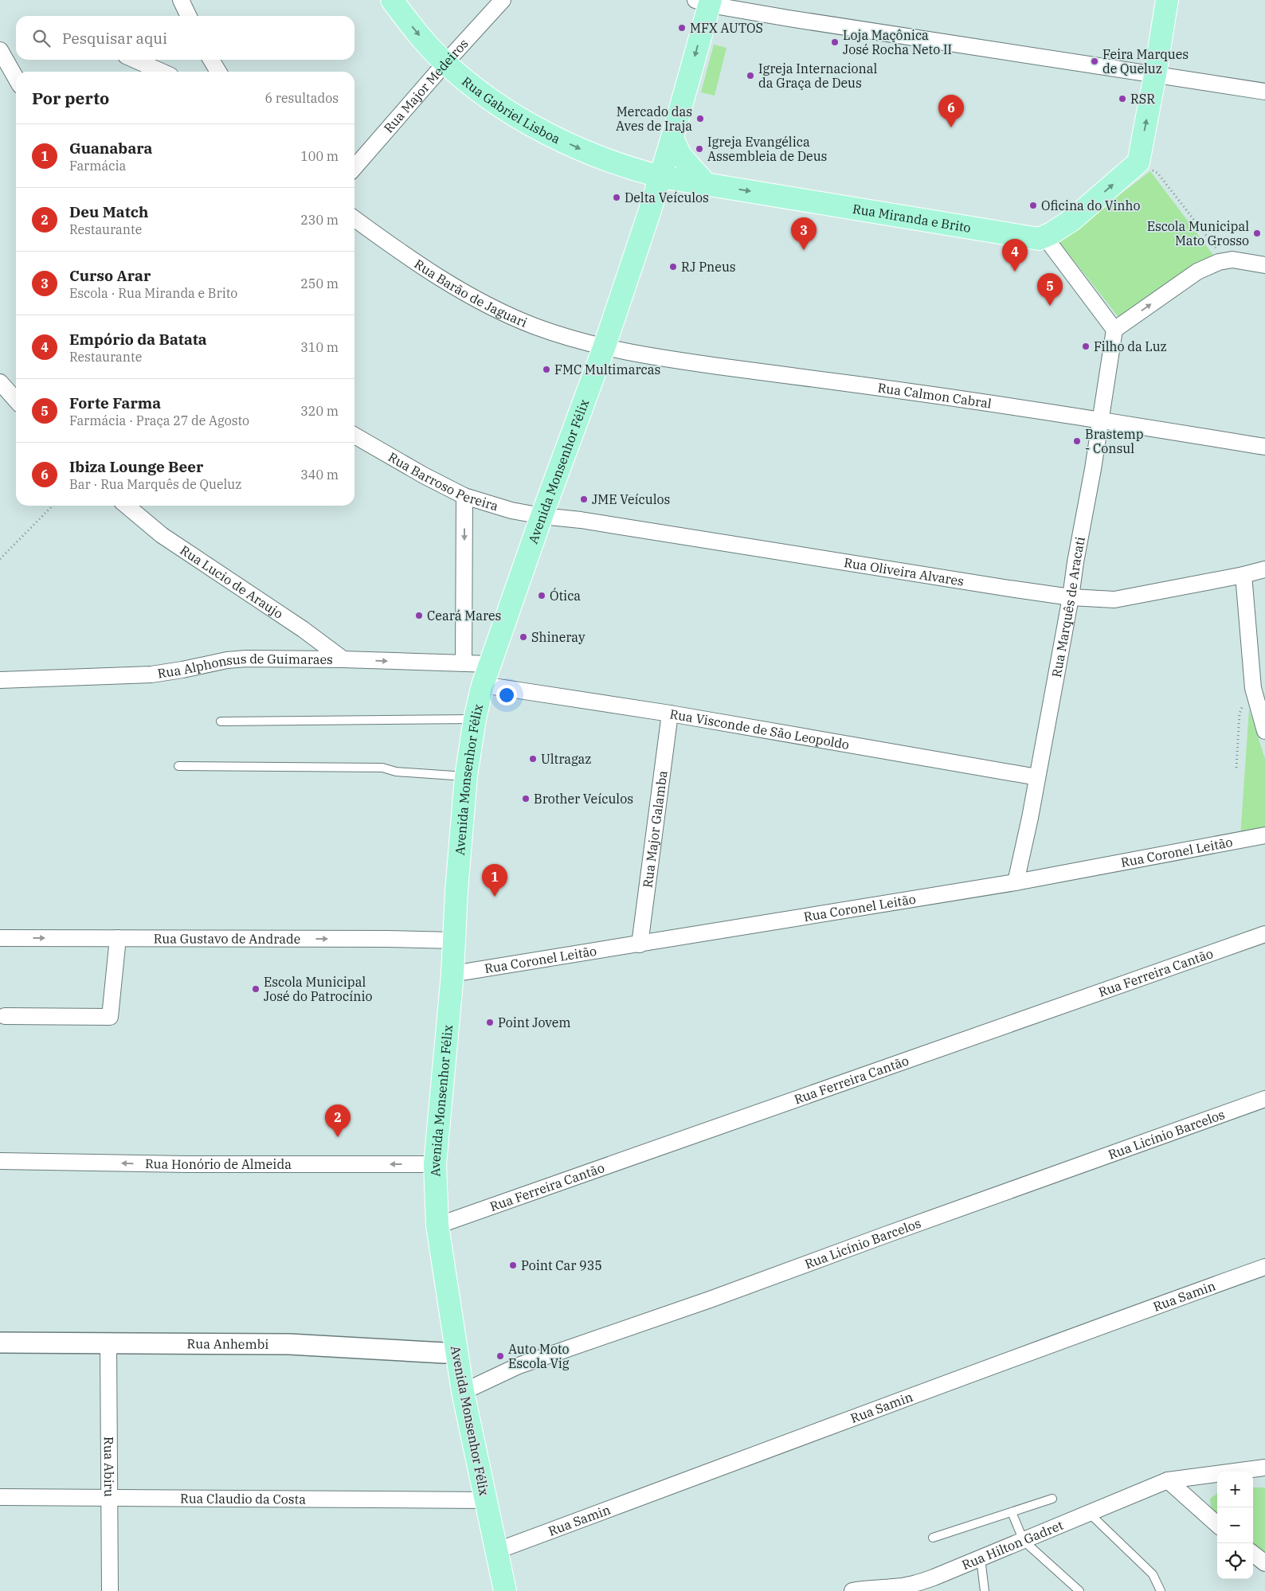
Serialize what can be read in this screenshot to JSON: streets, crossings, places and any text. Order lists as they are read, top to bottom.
{
  "streets": {
    "main road": ["Rua Gabriel Lisboa", "Rua Miranda e Brito", "Avenida Monsenhor Félix"],
    "street": [
      "Rua Major Medeiros",
      "Rua Barão de Jaguari",
      "Rua Calmon Cabral",
      "Rua Barroso Pereira",
      "Rua Oliveira Alvares",
      "Rua Lucio de Araujo",
      "Rua Marquês de Aracati",
      "Rua Alphonsus de Guimaraes",
      "Rua Visconde de São Leopoldo",
      "Rua Major Galamba",
      "Rua Coronel Leitão",
      "Rua Gustavo de Andrade",
      "Rua Ferreira Cantão",
      "Rua Licínio Barcelos",
      "Rua Honório de Almeida",
      "Rua Samin",
      "Rua Anhembi",
      "Rua Abiru",
      "Rua Claudio da Costa",
      "Rua Hilton Gadret"
    ]
  },
  "crossings": [
    ["Rua Major Medeiros", "Rua Gabriel Lisboa"],
    ["Rua Gabriel Lisboa", "Rua Miranda e Brito"],
    ["Rua Gabriel Lisboa", "Avenida Monsenhor Félix"],
    ["Rua Miranda e Brito", "Avenida Monsenhor Félix"],
    ["Rua Barão de Jaguari", "Rua Calmon Cabral"],
    ["Rua Barão de Jaguari", "Avenida Monsenhor Félix"],
    ["Rua Calmon Cabral", "Avenida Monsenhor Félix"],
    ["Rua Calmon Cabral", "Rua Marquês de Aracati"],
    ["Avenida Monsenhor Félix", "Rua Barroso Pereira"],
    ["Avenida Monsenhor Félix", "Rua Oliveira Alvares"],
    ["Avenida Monsenhor Félix", "Rua Alphonsus de Guimaraes"],
    ["Avenida Monsenhor Félix", "Rua Visconde de São Leopoldo"],
    ["Avenida Monsenhor Félix", "Rua Coronel Leitão"],
    ["Avenida Monsenhor Félix", "Rua Gustavo de Andrade"],
    ["Avenida Monsenhor Félix", "Rua Ferreira Cantão"],
    ["Avenida Monsenhor Félix", "Rua Licínio Barcelos"],
    ["Avenida Monsenhor Félix", "Rua Honório de Almeida"],
    ["Avenida Monsenhor Félix", "Rua Samin"],
    ["Avenida Monsenhor Félix", "Rua Anhembi"],
    ["Avenida Monsenhor Félix", "Rua Claudio da Costa"],
    ["Rua Barroso Pereira", "Rua Oliveira Alvares"],
    ["Rua Oliveira Alvares", "Rua Marquês de Aracati"],
    ["Rua Lucio de Araujo", "Rua Alphonsus de Guimaraes"],
    ["Rua Marquês de Aracati", "Rua Visconde de São Leopoldo"],
    ["Rua Marquês de Aracati", "Rua Coronel Leitão"],
    ["Rua Visconde de São Leopoldo", "Rua Major Galamba"],
    ["Rua Major Galamba", "Rua Coronel Leitão"],
    ["Rua Anhembi", "Rua Abiru"],
    ["Rua Abiru", "Rua Claudio da Costa"]
  ],
  "one_way": [
    "Rua Gabriel Lisboa",
    "Rua Miranda e Brito",
    "Rua Gustavo de Andrade",
    "Rua Honório de Almeida"
  ],
  "places": [
    "MFX AUTOS",
    "Loja Maçônica José Rocha Neto II",
    "Feira Marques de Queluz",
    "Igreja Internacional da Graça de Deus",
    "RSR",
    "Mercado das Aves de Iraja",
    "Igreja Evangélica Assembleia de Deus",
    "Delta Veículos",
    "Oficina do Vinho",
    "Escola Municipal Mato Grosso",
    "RJ Pneus",
    "Filho da Luz",
    "FMC Multimarcas",
    "Brastemp - Consul",
    "JME Veículos",
    "Ótica",
    "Ceará Mares",
    "Shineray",
    "Ultragaz",
    "Brother Veículos",
    "Escola Municipal José do Patrocínio",
    "Point Jovem",
    "Point Car 935",
    "Auto Moto Escola Vig"
  ],
  "page": {
    "search": "Pesquisar aqui",
    "heading": ["Por perto", "6 resultados"],
    "pins": [
      "6",
      "3",
      "4",
      "5",
      "1",
      "2"
    ],
    "list": [
      {
        "mark": "1",
        "name": "Guanabara",
        "note": "Farmácia",
        "value": "100 m"
      },
      {
        "mark": "2",
        "name": "Deu Match",
        "note": "Restaurante",
        "value": "230 m"
      },
      {
        "mark": "3",
        "name": "Curso Arar",
        "note": "Escola · Rua Miranda e Brito",
        "value": "250 m"
      },
      {
        "mark": "4",
        "name": "Empório da Batata",
        "note": "Restaurante",
        "value": "310 m"
      },
      {
        "mark": "5",
        "name": "Forte Farma",
        "note": "Farmácia · Praça 27 de Agosto",
        "value": "320 m"
      },
      {
        "mark": "6",
        "name": "Ibiza Lounge Beer",
        "note": "Bar · Rua Marquês de Queluz",
        "value": "340 m"
      }
    ],
    "map_buttons": ["+", "−"]
  }
}
